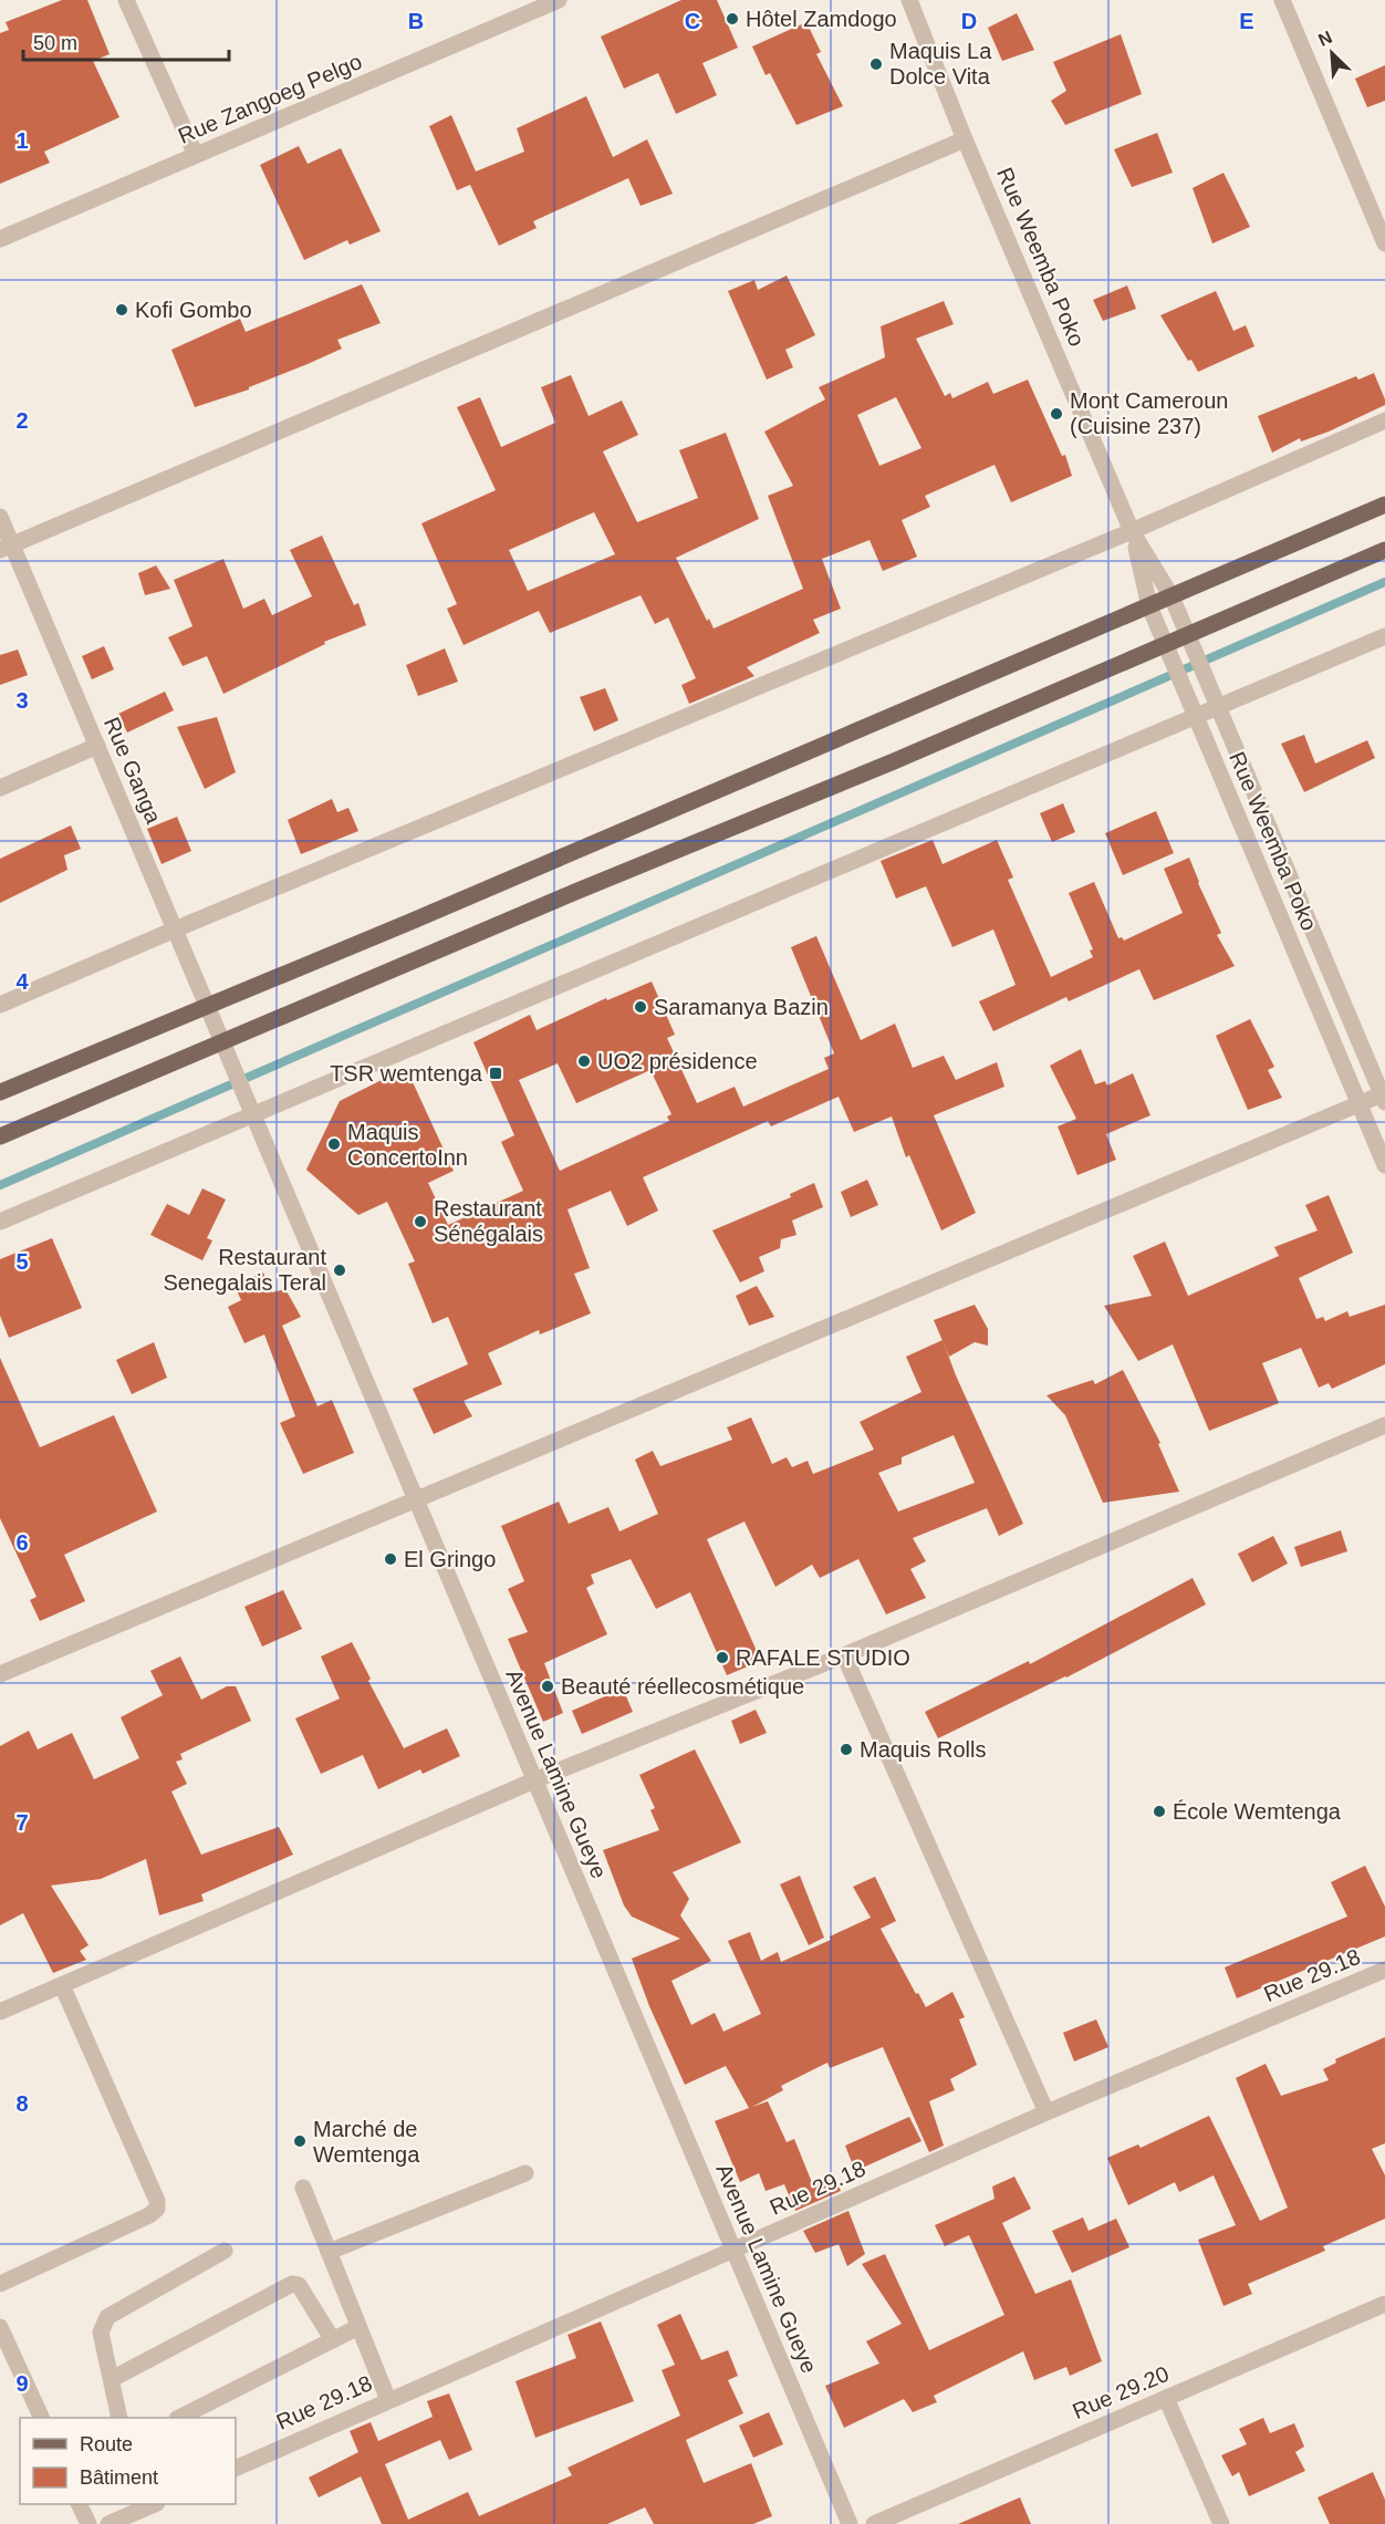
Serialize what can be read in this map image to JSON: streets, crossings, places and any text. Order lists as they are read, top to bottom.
{
  "streets": {
    "street": [
      "Rue Zangoeg Pelgo",
      "Rue Weemba Poko",
      "Rue Ganga",
      "Avenue Lamine Gueye",
      "Rue 29.18",
      "Rue 29.20"
    ]
  },
  "crossings": [
    ["Rue Ganga", "Avenue Lamine Gueye"],
    ["Avenue Lamine Gueye", "Rue 29.18"]
  ],
  "places": {
    "other": [
      "Hôtel Zamdogo",
      "Maquis La Dolce Vita",
      "Kofi Gombo",
      "Mont Cameroun (Cuisine 237)",
      "Saramanya Bazin",
      "UO2 présidence",
      "Maquis ConcertoInn",
      "Restaurant Sénégalais",
      "Restaurant Senegalais Teral",
      "El Gringo",
      "RAFALE STUDIO",
      "Beauté réellecosmétique",
      "Maquis Rolls",
      "École Wemtenga",
      "Marché de Wemtenga"
    ],
    "transit": ["TSR wemtenga"]
  },
  "legend": ["Route", "Bâtiment"],
  "scale_bar": "50 m",
  "north": "top left",
  "grid": {
    "columns": [
      "B",
      "C",
      "D",
      "E"
    ],
    "rows": [
      "1",
      "2",
      "3",
      "4",
      "5",
      "6",
      "7",
      "8",
      "9"
    ]
  }
}
